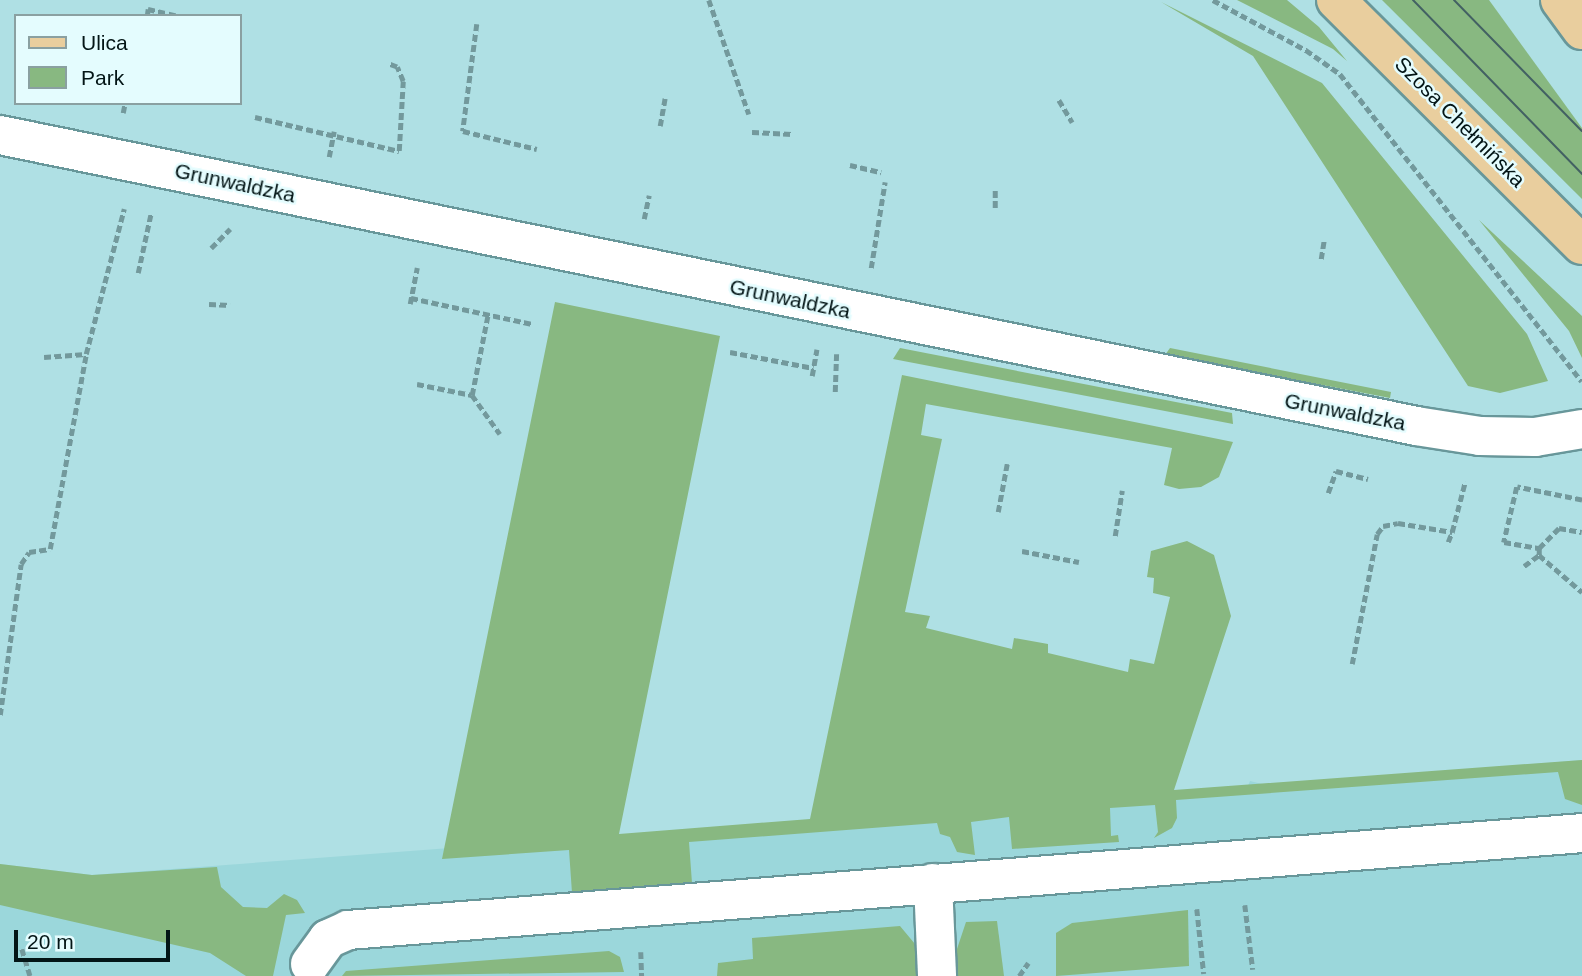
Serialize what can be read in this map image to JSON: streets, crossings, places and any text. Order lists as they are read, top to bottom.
{
  "streets": {
    "main road": ["Szosa Chełmińska"],
    "street": ["Grunwaldzka"]
  },
  "legend": ["Ulica", "Park"],
  "scale_bar": "20 m"
}
